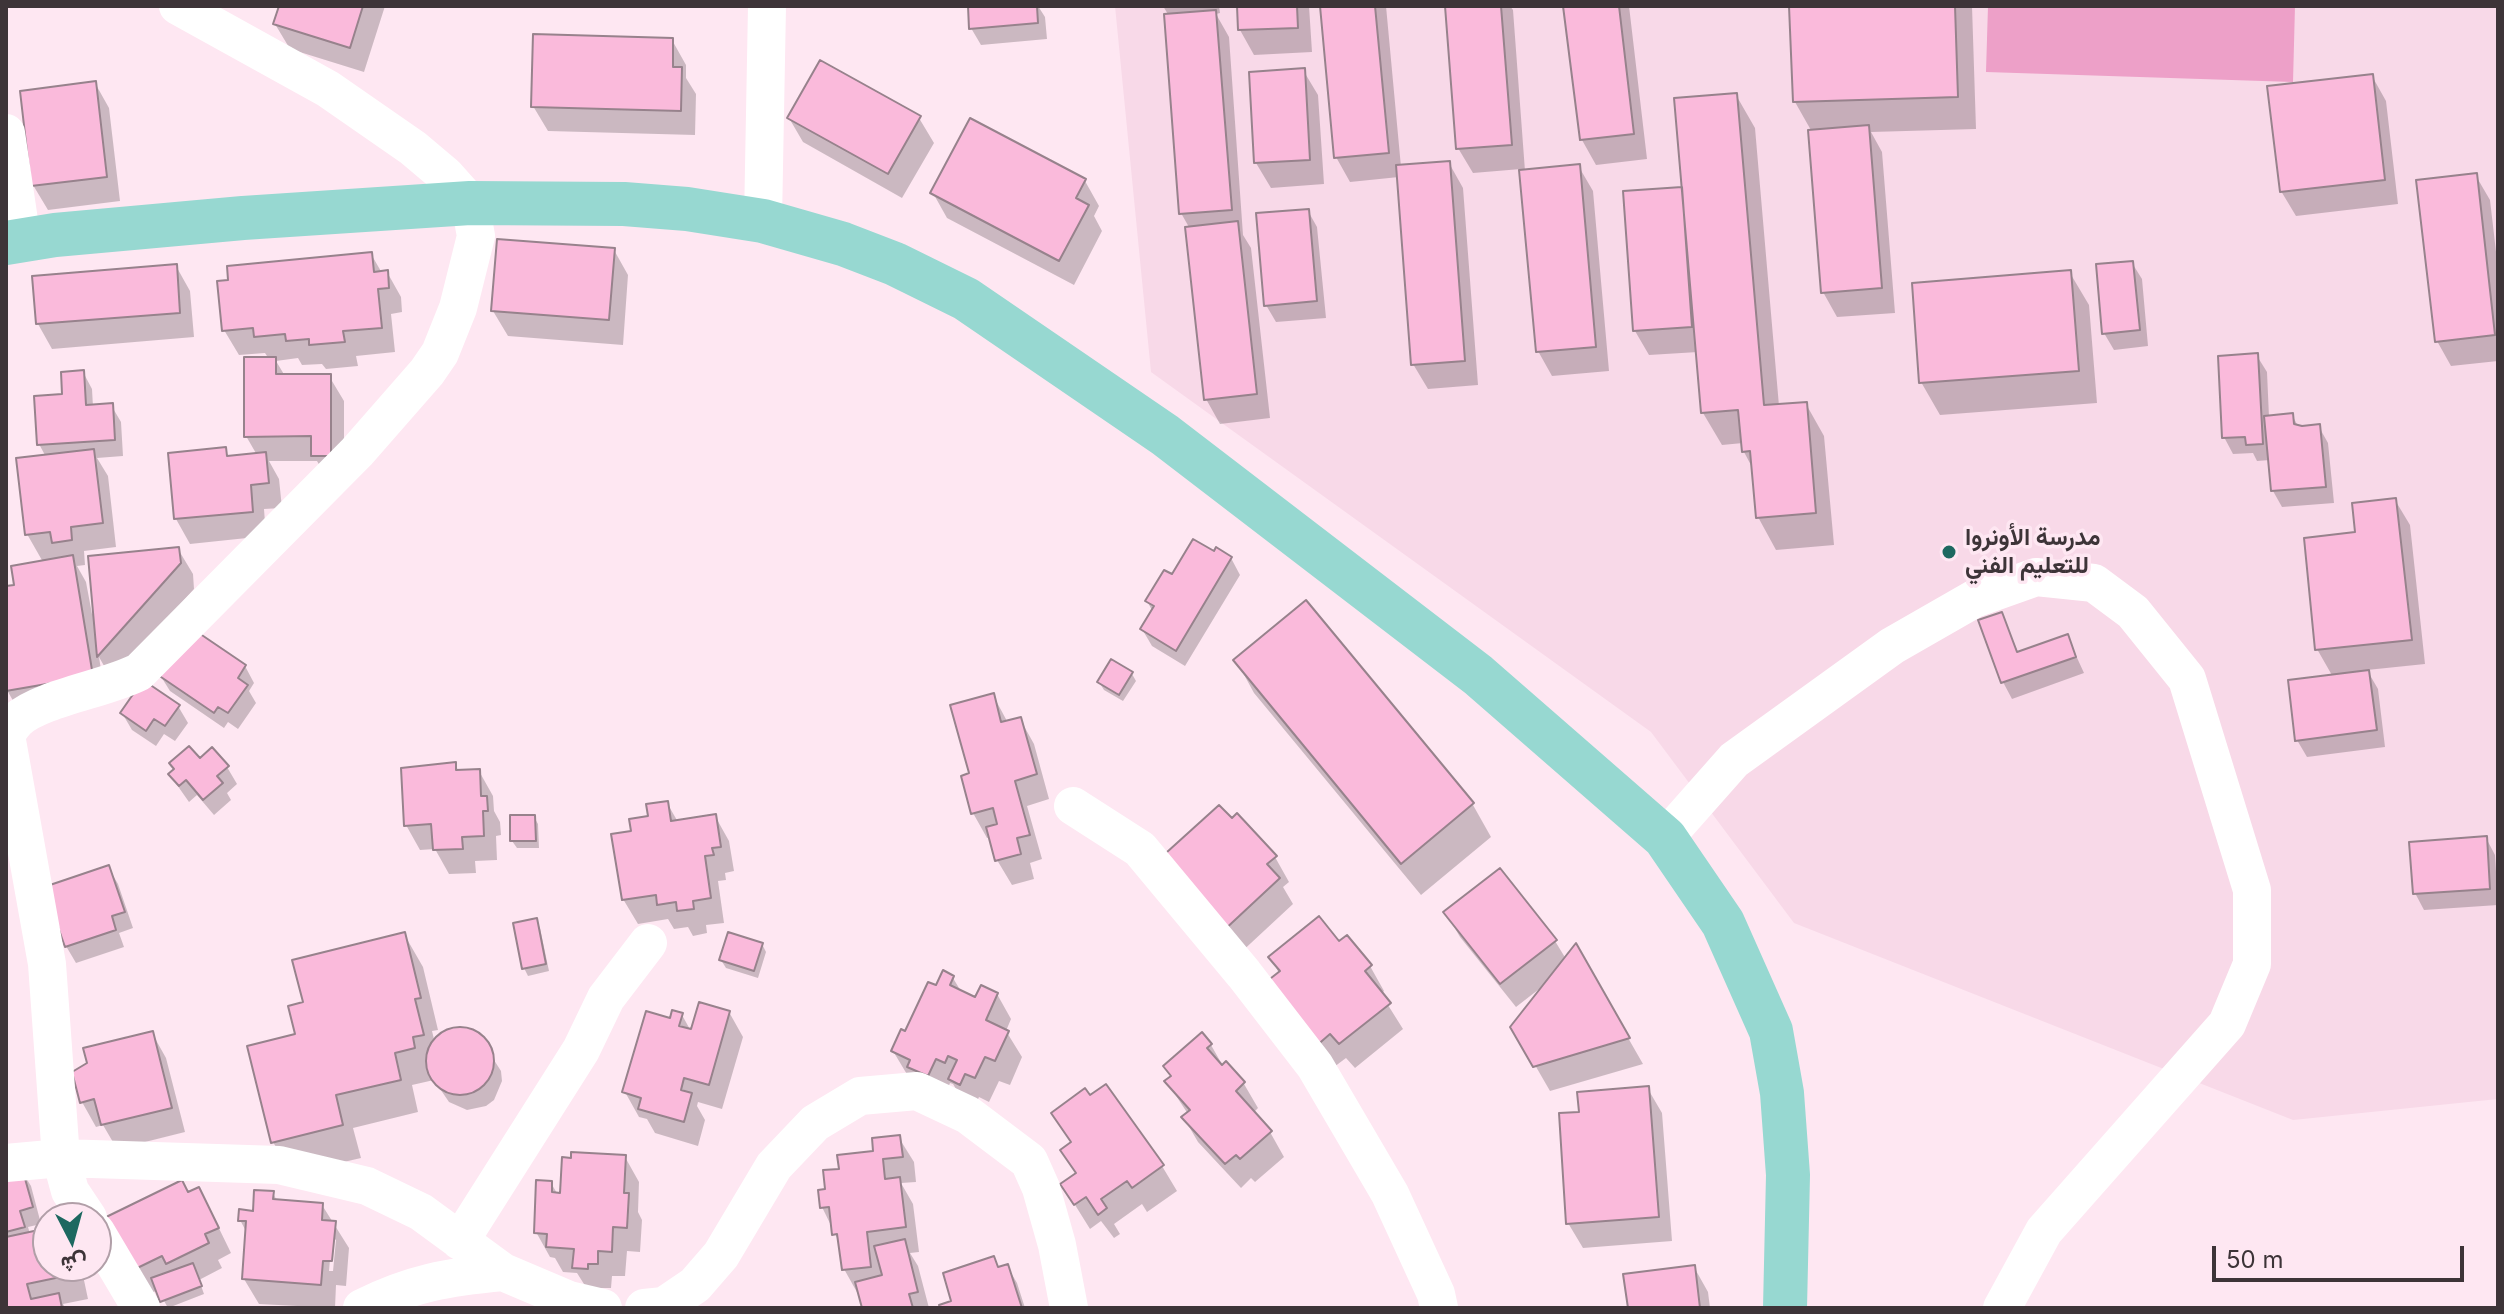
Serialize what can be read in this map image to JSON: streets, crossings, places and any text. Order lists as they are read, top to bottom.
{
  "places": ["مدرسة الأونروا للتعليم الفني"],
  "scale_bar": "50 m",
  "north": "bottom"
}
